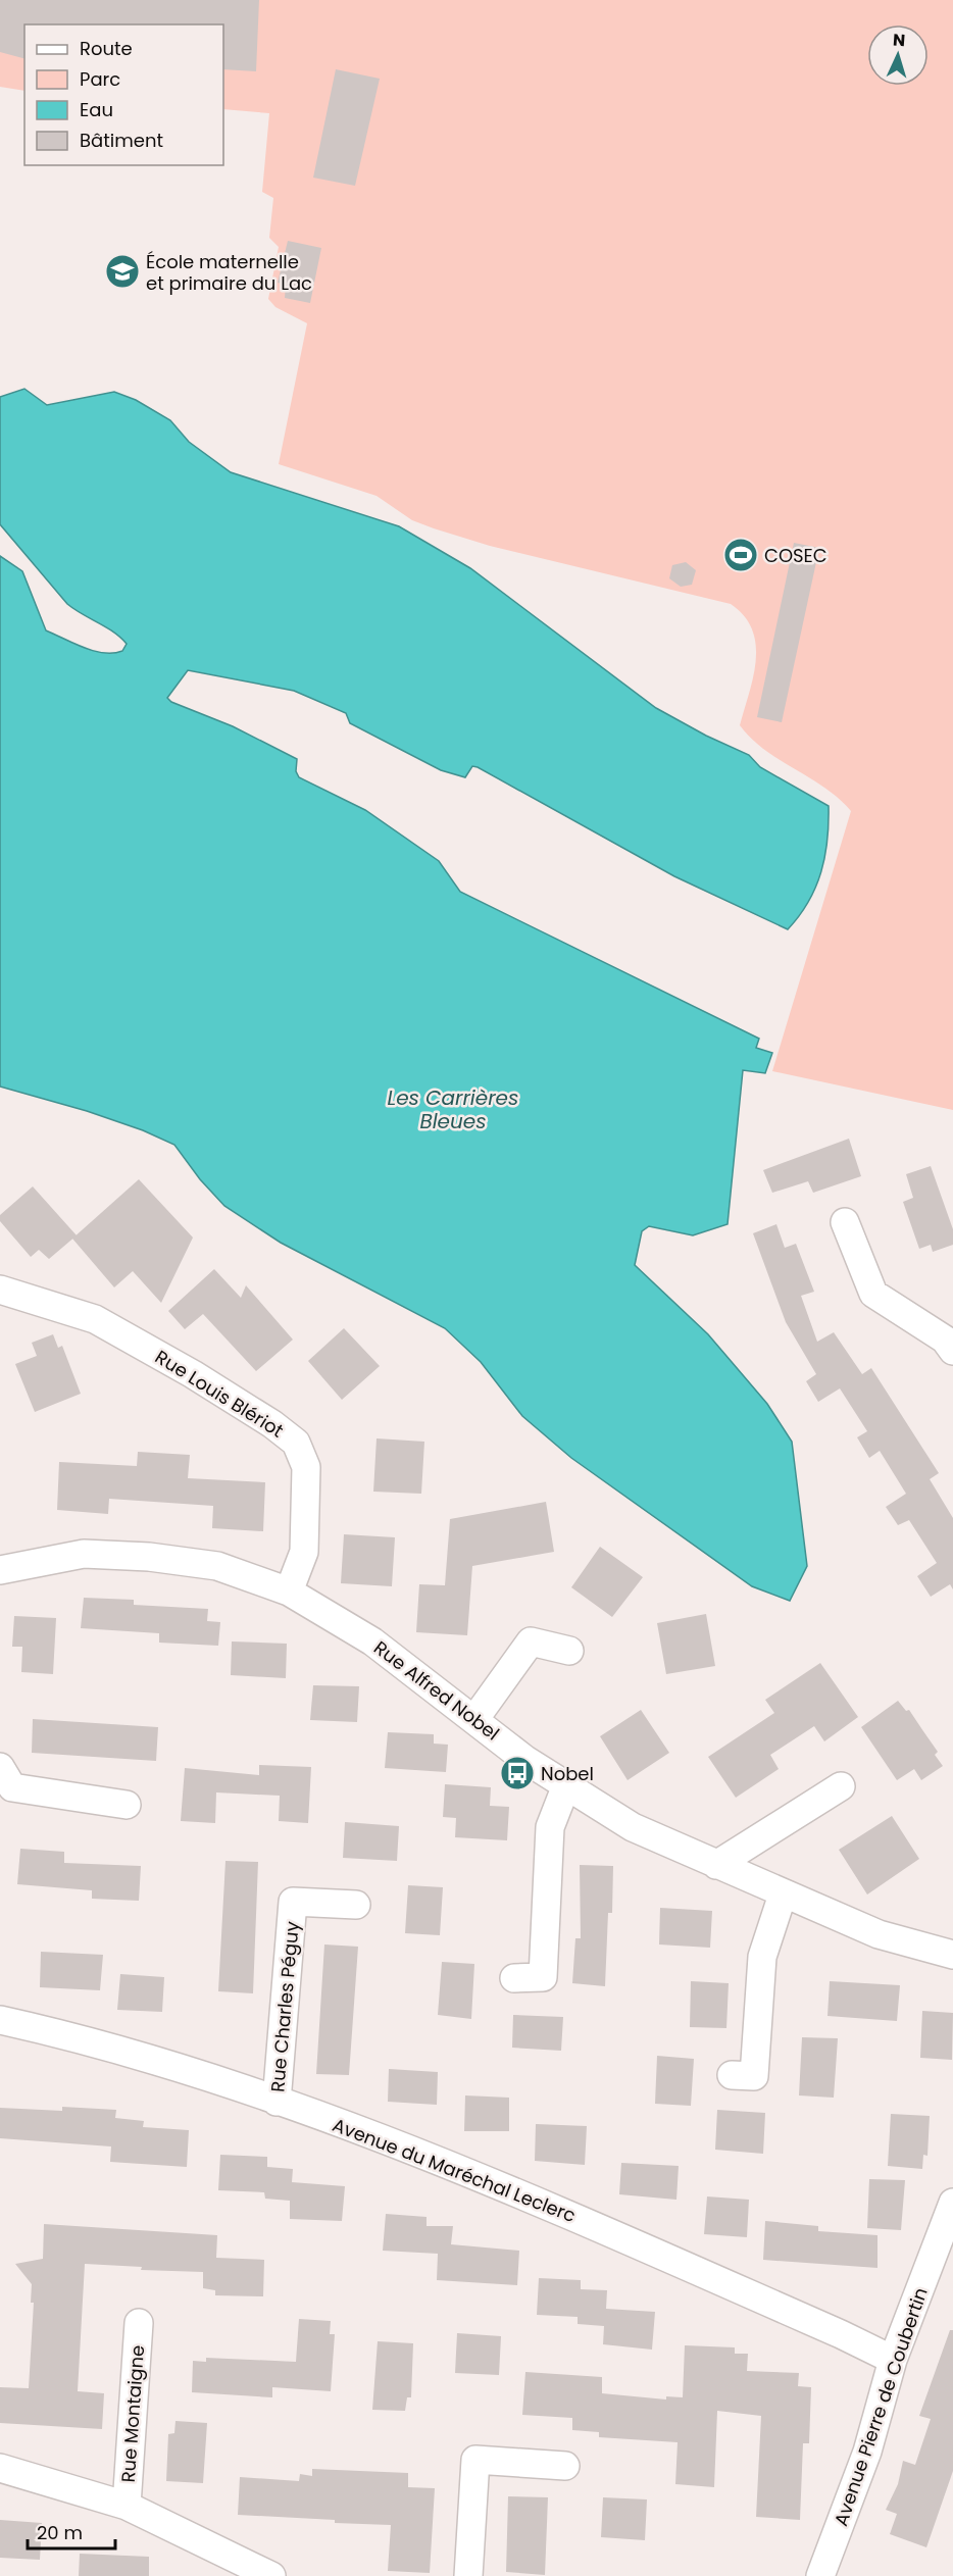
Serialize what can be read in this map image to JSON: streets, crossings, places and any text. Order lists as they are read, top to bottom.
{
  "streets": {
    "street": [
      "Rue Louis Blériot",
      "Rue Alfred Nobel",
      "Rue Charles Péguy",
      "Avenue du Maréchal Leclerc",
      "Avenue Pierre de Coubertin",
      "Rue Montaigne"
    ]
  },
  "crossings": [
    ["Rue Louis Blériot", "Rue Alfred Nobel"],
    ["Rue Charles Péguy", "Avenue du Maréchal Leclerc"],
    ["Avenue du Maréchal Leclerc", "Avenue Pierre de Coubertin"]
  ],
  "water": ["Les Carrières Bleues"],
  "places": {
    "school or university": ["École maternelle et primaire du Lac"],
    "sports": ["COSEC"],
    "bus stop": ["Nobel"]
  },
  "legend": [
    "Route",
    "Parc",
    "Eau",
    "Bâtiment"
  ],
  "scale_bar": "20 m",
  "north": "top"
}
